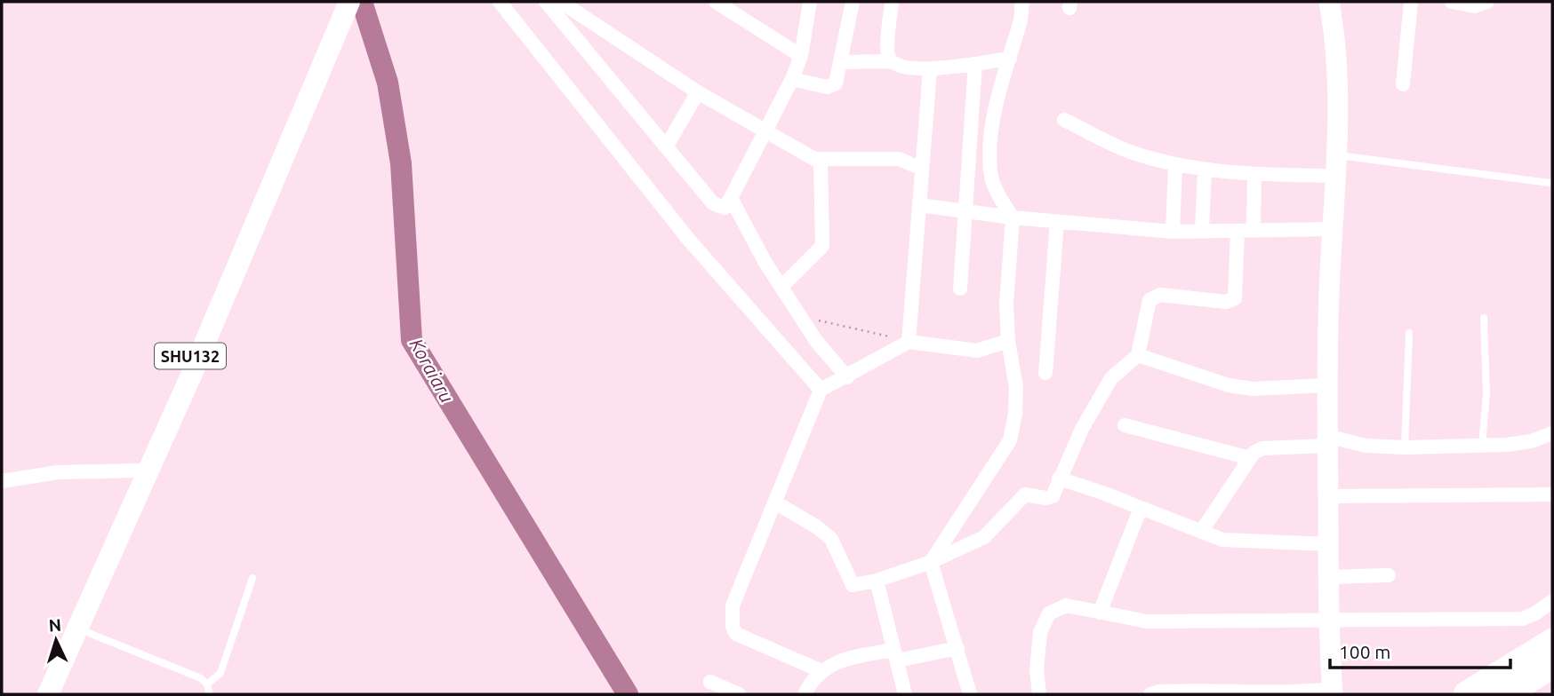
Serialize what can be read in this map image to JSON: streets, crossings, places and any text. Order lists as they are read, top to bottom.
{
  "streets": {
    "main road": ["SHU132"]
  },
  "water": ["Koraiaru"],
  "scale_bar": "100 m",
  "north": "top"
}
